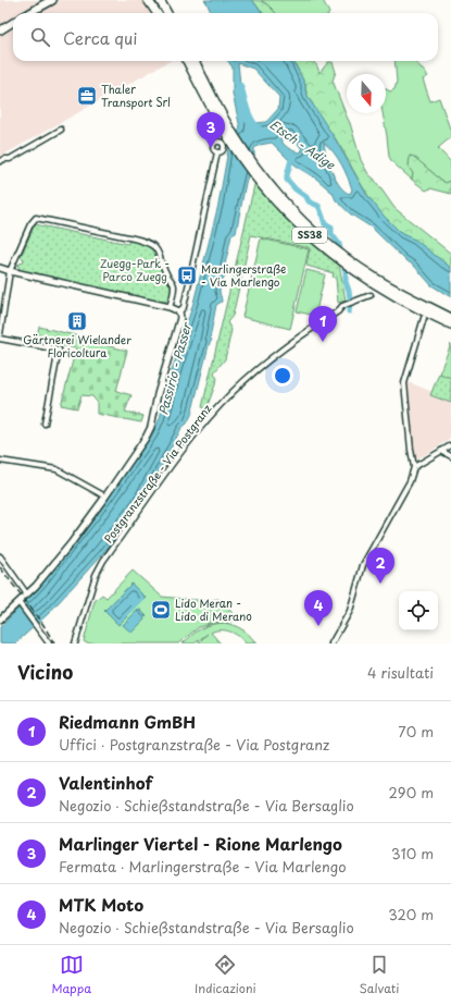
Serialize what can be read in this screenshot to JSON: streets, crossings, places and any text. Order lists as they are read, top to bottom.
{
  "streets": {
    "highway": ["SS38"],
    "street": ["Postgranzstraße - Via Postgranz"]
  },
  "water": ["Etsch - Adige", "Passirio - Passer"],
  "parks": ["Zuegg-Park - Parco Zuegg"],
  "places": {
    "office": ["Thaler Transport Srl"],
    "bus stop": ["Marlingerstraße - Via Marlengo"],
    "building": ["Gärtnerei Wielander Floricoltura"],
    "sports": ["Lido Meran - Lido di Merano"]
  },
  "north": "bottom",
  "page": {
    "search": "Cerca qui",
    "pins": [
      "3",
      "1",
      "2",
      "4"
    ],
    "heading": ["Vicino", "4 risultati"],
    "list": [
      {
        "mark": "1",
        "name": "Riedmann GmBH",
        "note": "Uffici · Postgranzstraße - Via Postgranz",
        "value": "70 m"
      },
      {
        "mark": "2",
        "name": "Valentinhof",
        "note": "Negozio · Schießstandstraße - Via Bersaglio",
        "value": "290 m"
      },
      {
        "mark": "3",
        "name": "Marlinger Viertel - Rione Marlengo",
        "note": "Fermata · Marlingerstraße - Via Marlengo",
        "value": "310 m"
      },
      {
        "mark": "4",
        "name": "MTK Moto",
        "note": "Negozio · Schießstandstraße - Via Bersaglio",
        "value": "320 m"
      }
    ],
    "nav": ["Mappa", "Indicazioni", "Salvati"]
  }
}
